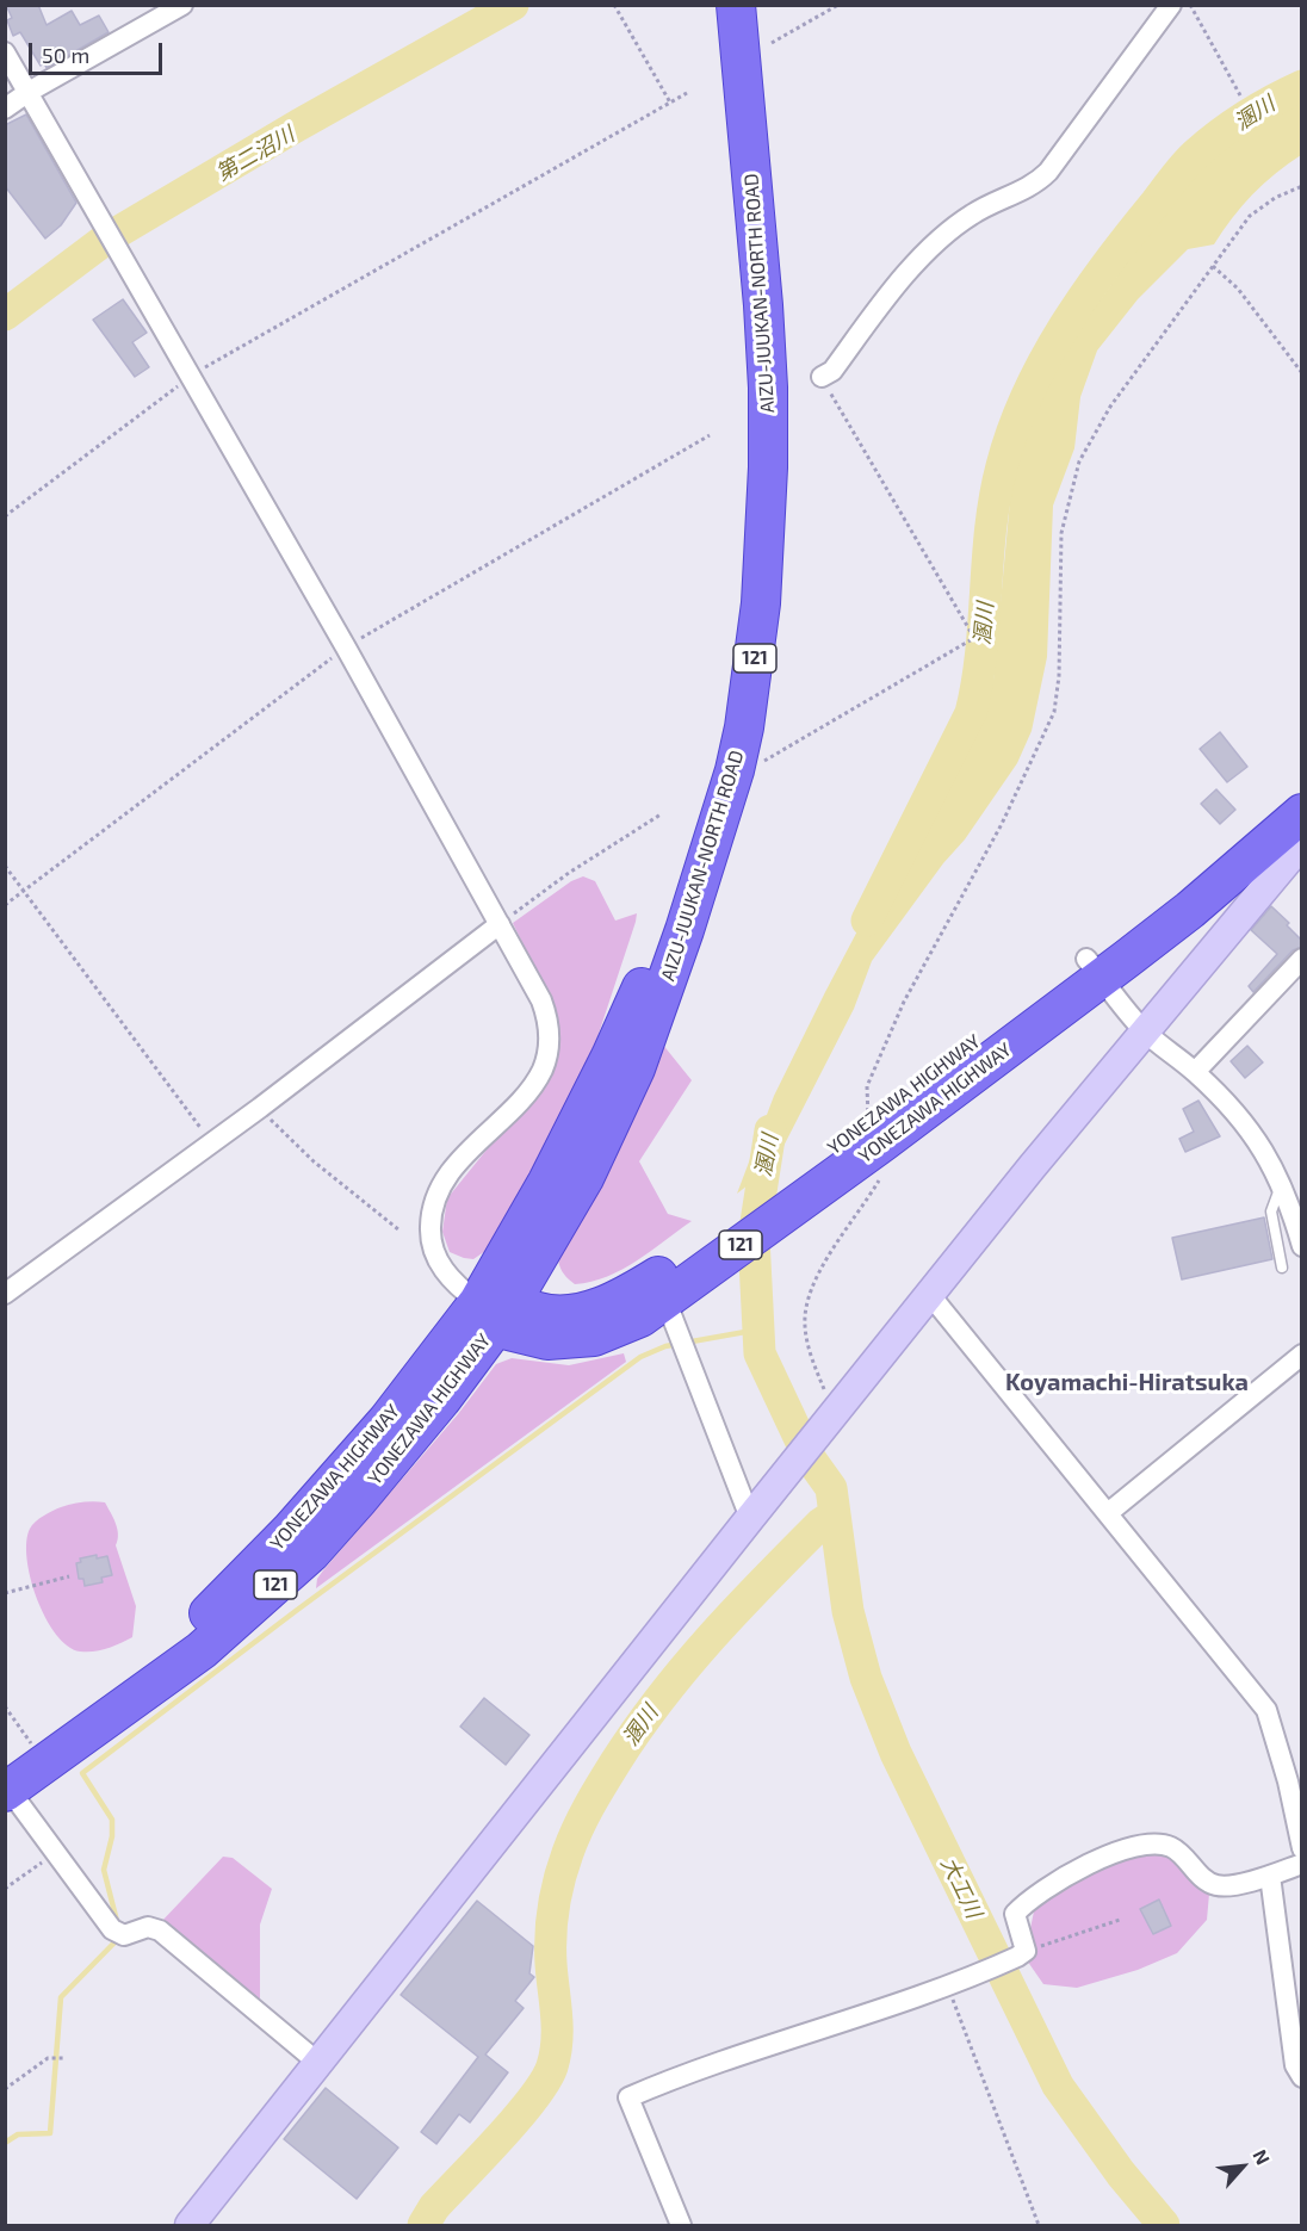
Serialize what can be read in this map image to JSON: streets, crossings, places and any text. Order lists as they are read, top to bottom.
{
  "streets": {
    "highway": ["AIZU-JUUKAN-NORTH ROAD", "121", "YONEZAWA HIGHWAY"]
  },
  "crossings": [
    ["AIZU-JUUKAN-NORTH ROAD", "YONEZAWA HIGHWAY"]
  ],
  "districts": ["Koyamachi-Hiratsuka"],
  "water": ["溷川", "第二沼川", "大工川"],
  "scale_bar": "50 m",
  "north": "top right"
}
